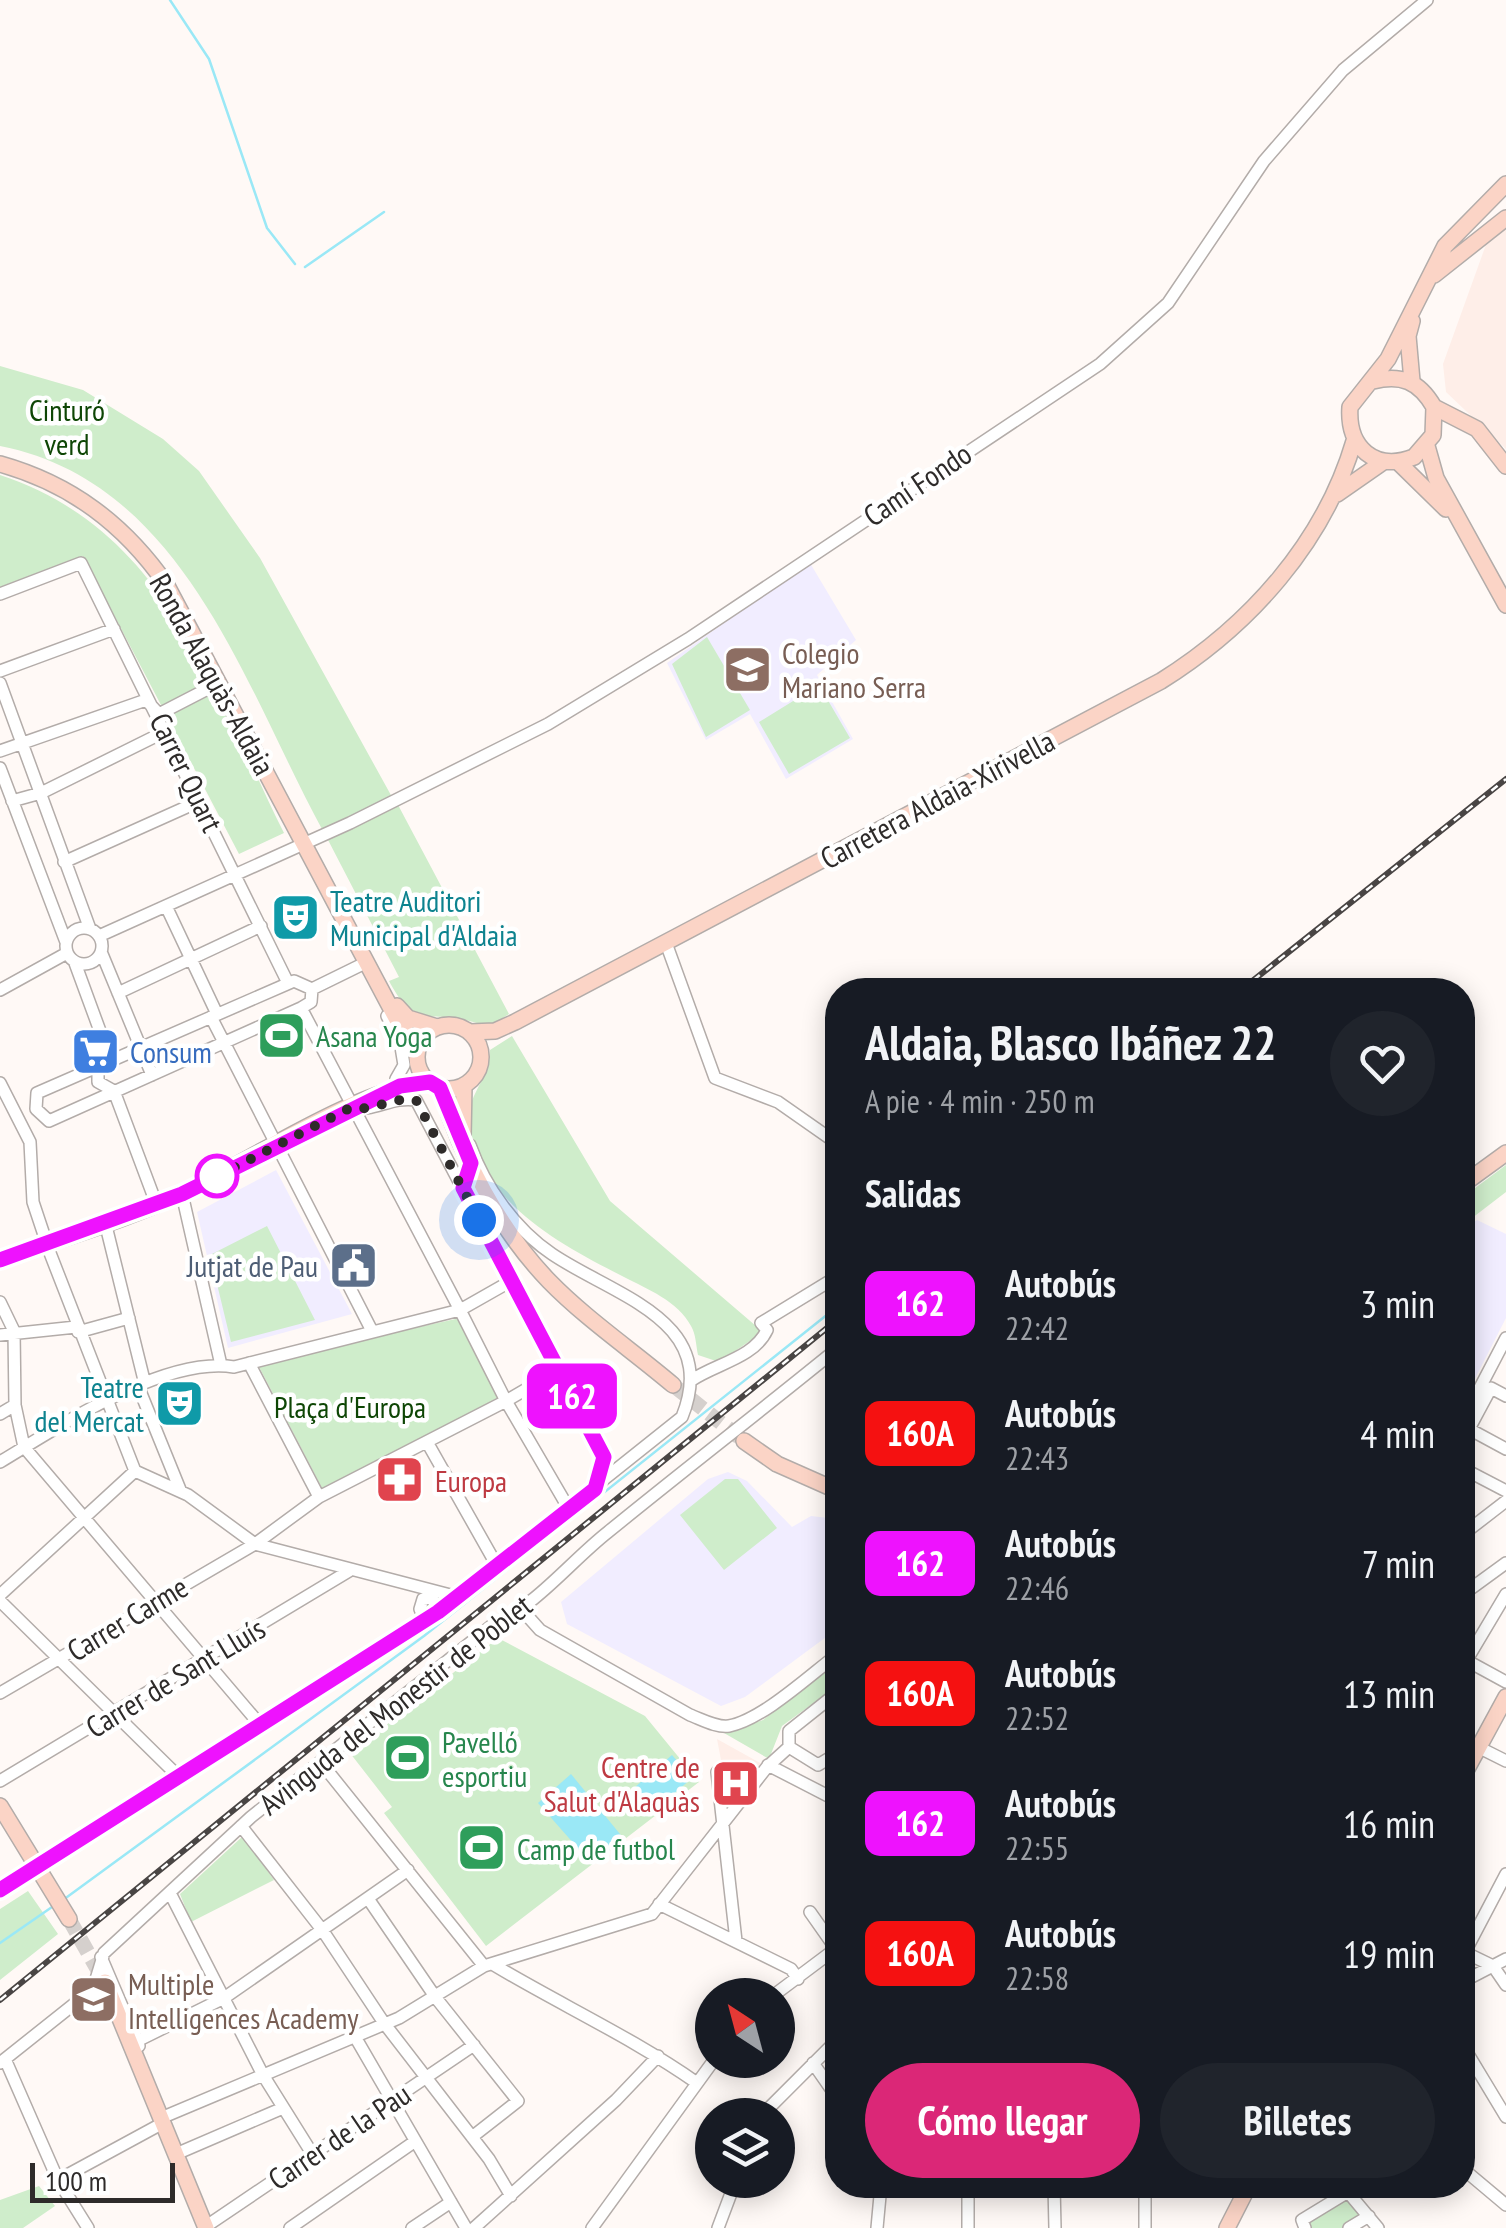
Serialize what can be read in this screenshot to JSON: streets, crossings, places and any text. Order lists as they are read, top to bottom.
{
  "streets": {
    "street": [
      "Camí Fondo",
      "Ronda Alaquàs-Aldaia",
      "Carrer Quart",
      "Carretera Aldaia-Xirivella",
      "Carrer Carme",
      "Carrer de Sant Lluís",
      "Avinguda del Monestir de Poblet",
      "Carrer de la Pau"
    ]
  },
  "crossings": [
    ["Camí Fondo", "Ronda Alaquàs-Aldaia"],
    ["Camí Fondo", "Carrer Quart"],
    ["Ronda Alaquàs-Aldaia", "Carretera Aldaia-Xirivella"]
  ],
  "parks": ["Cinturó verd", "Plaça d'Europa"],
  "places": {
    "school or university": ["Colegio Mariano Serra", "Multiple Intelligences Academy"],
    "theatre": ["Teatre Auditori Municipal d'Aldaia", "Teatre del Mercat"],
    "sports": ["Asana Yoga", "Pavelló esportiu", "Camp de futbol"],
    "supermarket": ["Consum"],
    "public building": ["Jutjat de Pau"],
    "pharmacy": ["Europa"],
    "hospital": ["Centre de Salut d'Alaquàs"]
  },
  "lines": ["bus line 162"],
  "scale_bar": "100 m",
  "north": "top left",
  "page": {
    "on_map": "162",
    "heading": [
      ["Aldaia, Blasco Ibáñez 22", "A pie · 4 min · 250 m"],
      "Salidas"
    ],
    "list": [
      {
        "mark": "162",
        "name": "Autobús",
        "note": "22:42",
        "value": "3 min"
      },
      {
        "mark": "160A",
        "name": "Autobús",
        "note": "22:43",
        "value": "4 min"
      },
      {
        "mark": "162",
        "name": "Autobús",
        "note": "22:46",
        "value": "7 min"
      },
      {
        "mark": "160A",
        "name": "Autobús",
        "note": "22:52",
        "value": "13 min"
      },
      {
        "mark": "162",
        "name": "Autobús",
        "note": "22:55",
        "value": "16 min"
      },
      {
        "mark": "160A",
        "name": "Autobús",
        "note": "22:58",
        "value": "19 min"
      }
    ],
    "buttons": ["Cómo llegar", "Billetes"],
    "scale": "100 m"
  }
}
